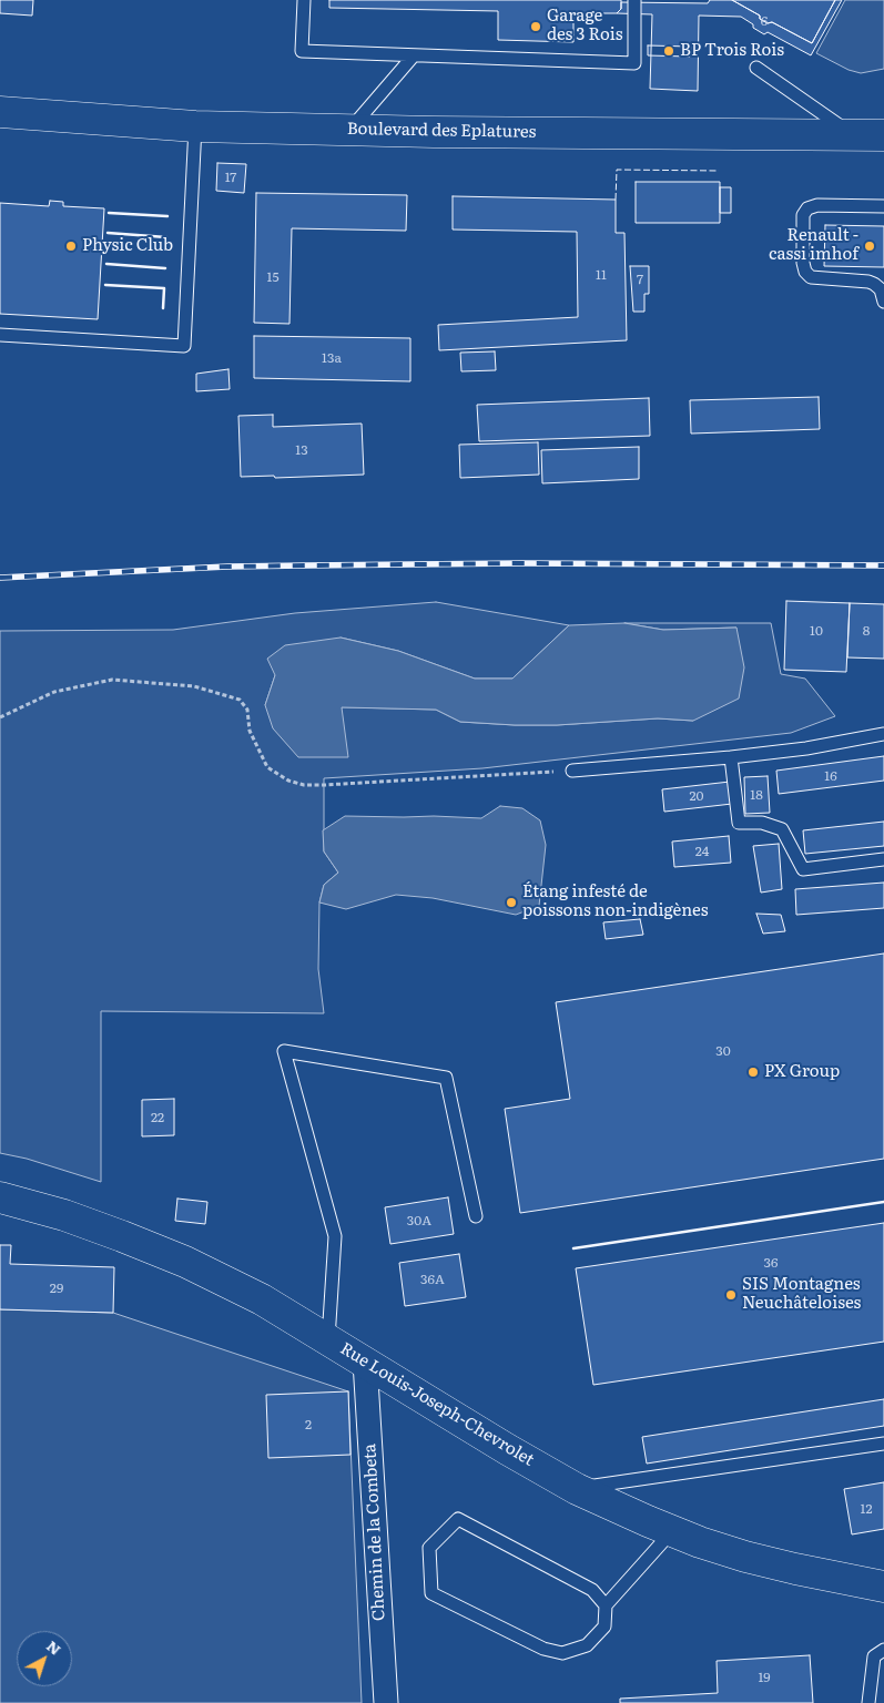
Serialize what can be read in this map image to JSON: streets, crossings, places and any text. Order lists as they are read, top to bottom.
{
  "streets": {
    "main road": ["Boulevard des Eplatures", "Rue Louis-Joseph-Chevrolet"],
    "street": ["Chemin de la Combeta"]
  },
  "crossings": [
    ["Rue Louis-Joseph-Chevrolet", "Chemin de la Combeta"]
  ],
  "places": [
    "Garage des 3 Rois",
    "BP Trois Rois",
    "Physic Club",
    "Renault - cassi imhof",
    "Étang infesté de poissons non-indigènes",
    "PX Group",
    "SIS Montagnes Neuchâteloises"
  ],
  "house_numbers": [
    "6",
    "17",
    "11",
    "15",
    "7",
    "13a",
    "13",
    "10",
    "8",
    "16",
    "18",
    "20",
    "24",
    "30",
    "22",
    "30A",
    "36",
    "36A",
    "29",
    "2",
    "12",
    "19"
  ],
  "north": "top right"
}
